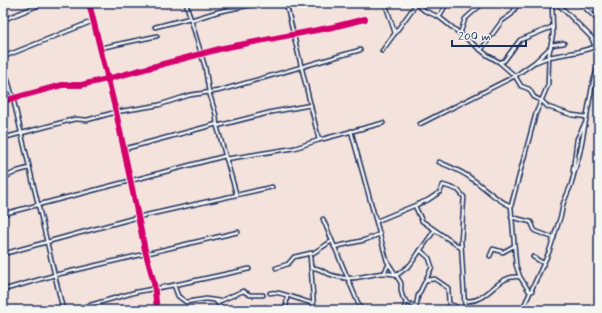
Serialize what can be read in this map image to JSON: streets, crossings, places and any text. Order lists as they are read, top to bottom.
{
  "scale_bar": "200 m"
}
